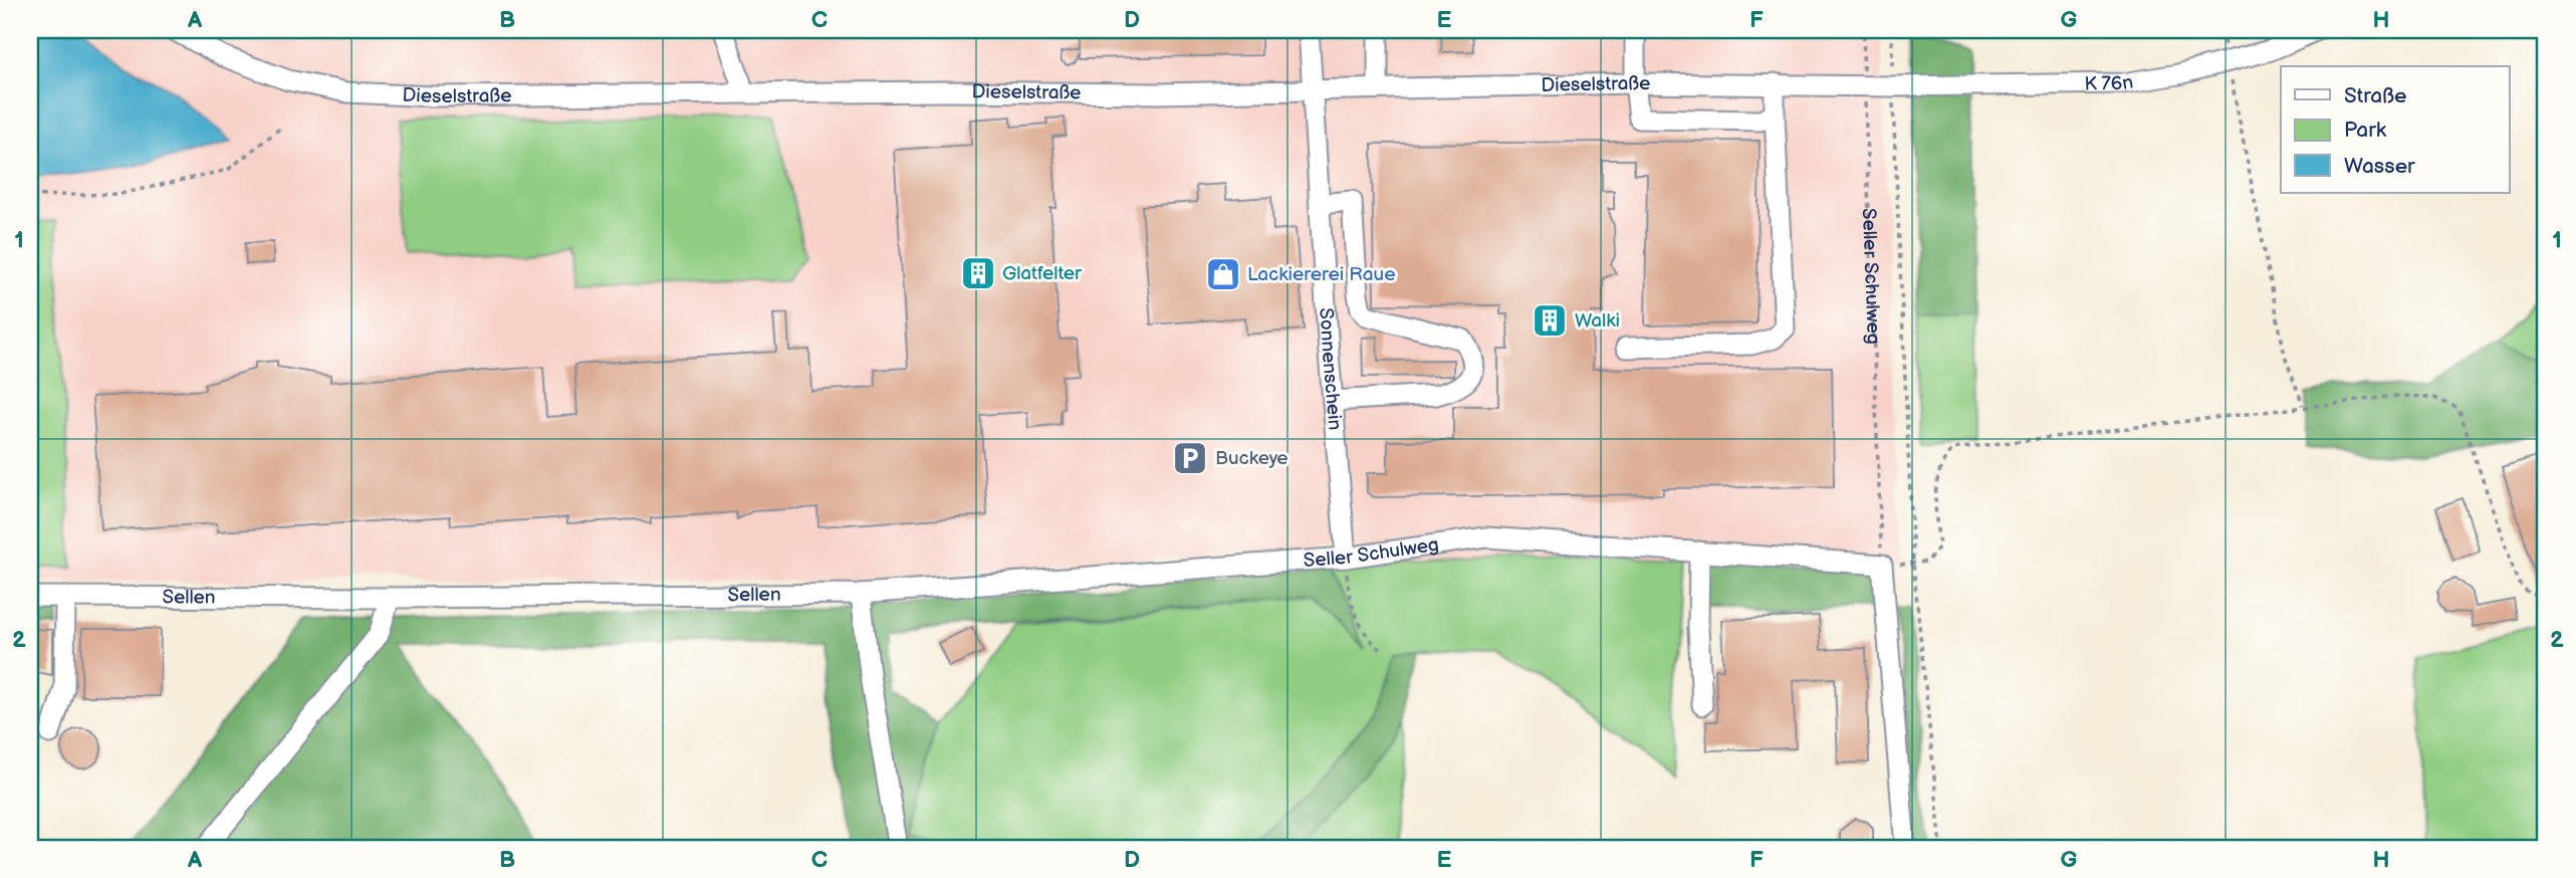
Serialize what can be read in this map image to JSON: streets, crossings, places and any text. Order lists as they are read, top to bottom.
{
  "streets": {
    "street": [
      "K 76n",
      "Dieselstraße",
      "Seller Schulweg",
      "Sonnenschein",
      "Sellen"
    ]
  },
  "crossings": [
    ["K 76n", "Dieselstraße"],
    ["Dieselstraße", "Seller Schulweg"],
    ["Dieselstraße", "Sonnenschein"],
    ["Seller Schulweg", "Sonnenschein"],
    ["Seller Schulweg", "Sellen"]
  ],
  "places": {
    "building": ["Glatfelter", "Walki"],
    "shop": ["Lackiererei Raue"],
    "parking": ["Buckeye"]
  },
  "legend": ["Straße", "Park", "Wasser"],
  "grid": {
    "columns": [
      "A",
      "B",
      "C",
      "D",
      "E",
      "F",
      "G",
      "H"
    ],
    "rows": ["1", "2"]
  }
}
